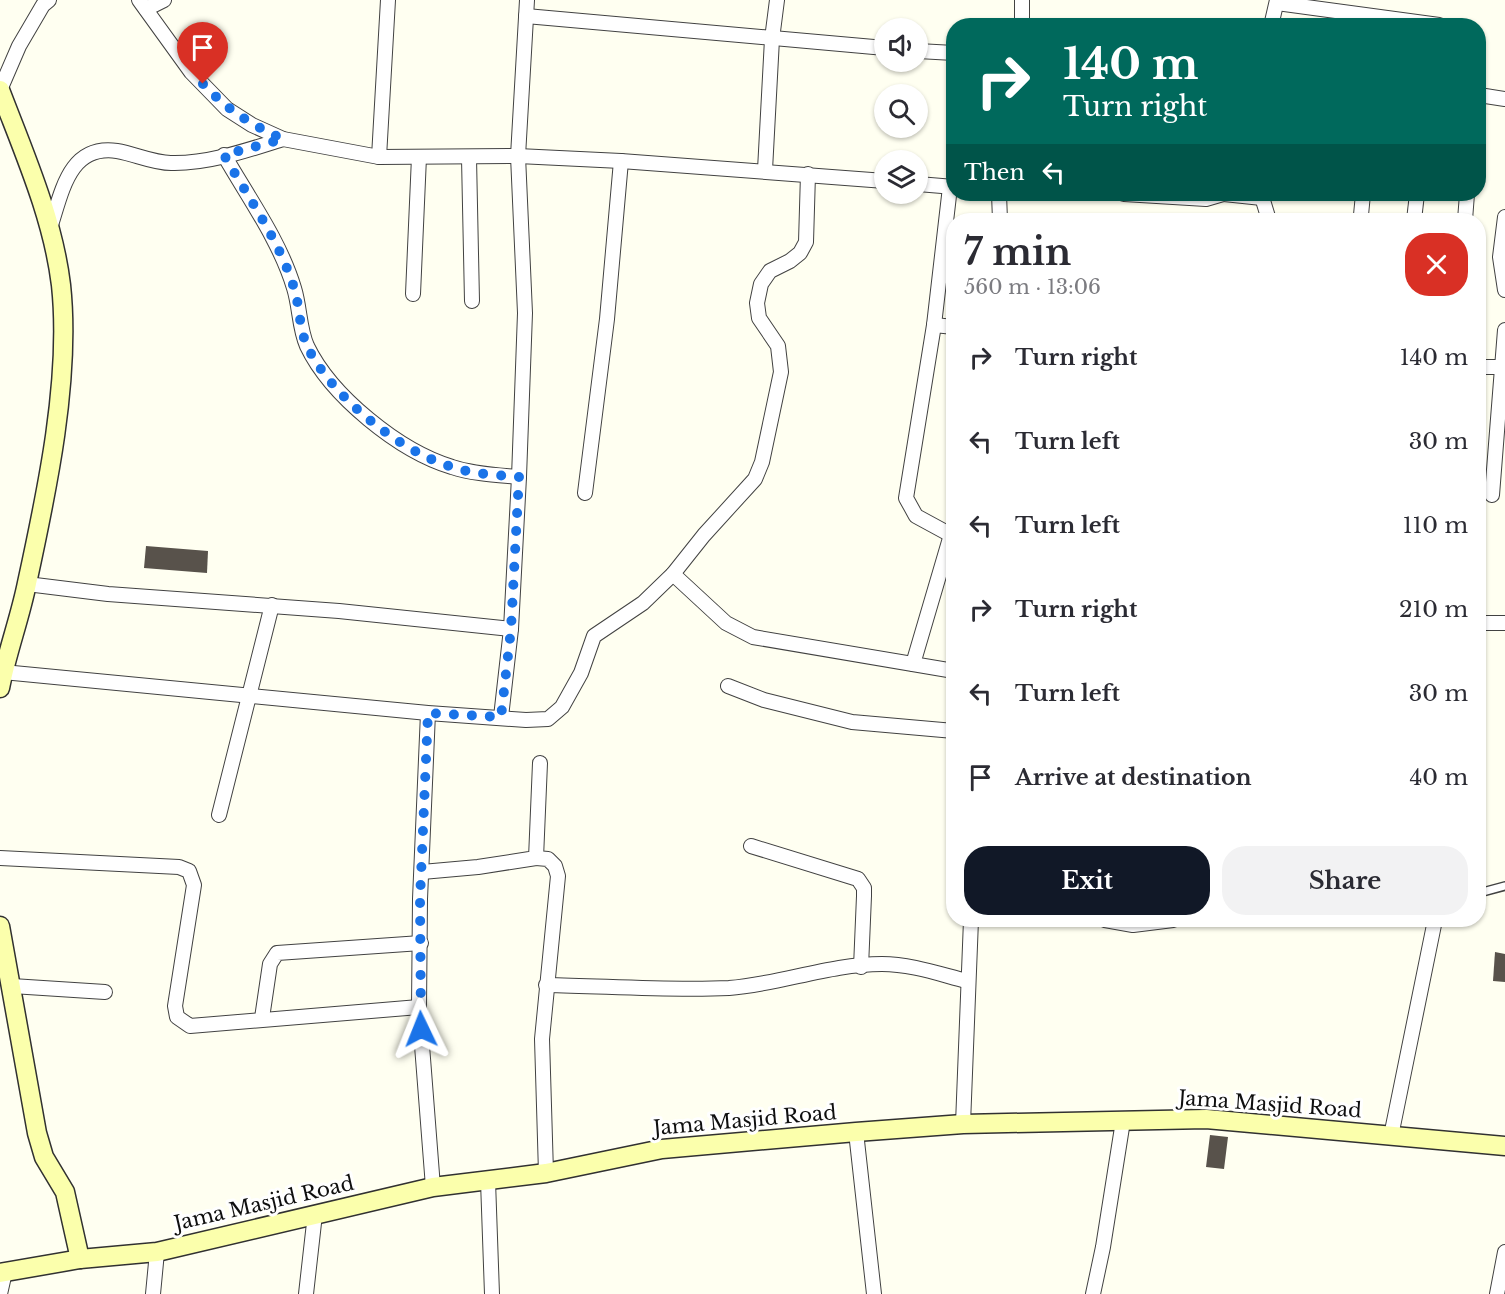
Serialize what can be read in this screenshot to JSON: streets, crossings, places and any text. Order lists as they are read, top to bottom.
{
  "streets": {
    "street": ["Jama Masjid Road"]
  },
  "page": {
    "turn": ["140 m", "Turn right"],
    "then": "Then",
    "heading": ["7 min", "560 m · 13:06"],
    "list": [
      {
        "name": "Turn right",
        "value": "140 m"
      },
      {
        "name": "Turn left",
        "value": "30 m"
      },
      {
        "name": "Turn left",
        "value": "110 m"
      },
      {
        "name": "Turn right",
        "value": "210 m"
      },
      {
        "name": "Turn left",
        "value": "30 m"
      },
      {
        "name": "Arrive at destination",
        "value": "40 m"
      }
    ],
    "buttons": ["Exit", "Share"]
  }
}
